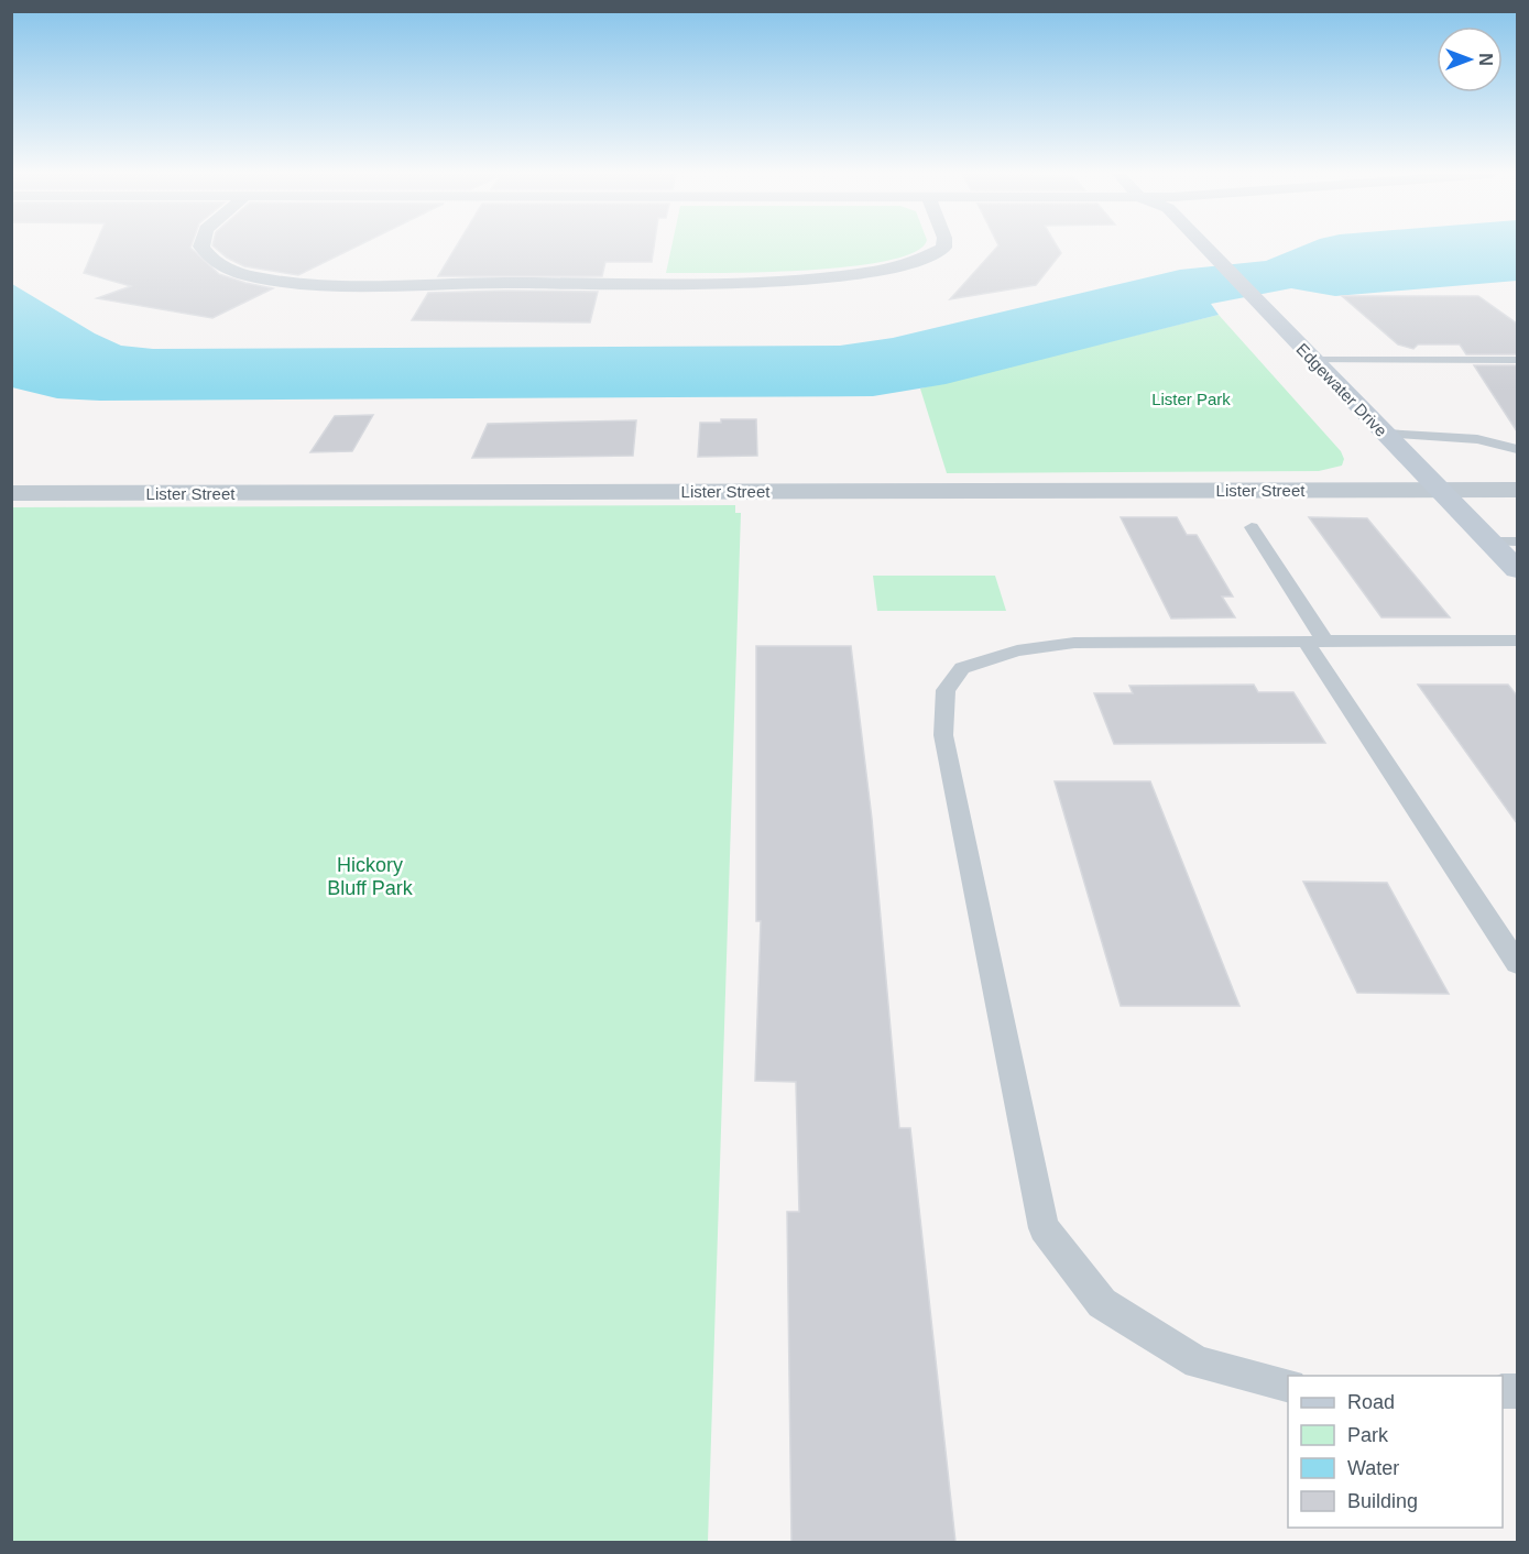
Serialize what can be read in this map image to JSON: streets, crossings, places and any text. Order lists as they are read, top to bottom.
{
  "streets": {
    "street": ["Edgewater Drive", "Lister Street"]
  },
  "crossings": [
    ["Edgewater Drive", "Lister Street"]
  ],
  "parks": ["Lister Park", "Hickory Bluff Park"],
  "legend": [
    "Road",
    "Park",
    "Water",
    "Building"
  ],
  "north": "right"
}
